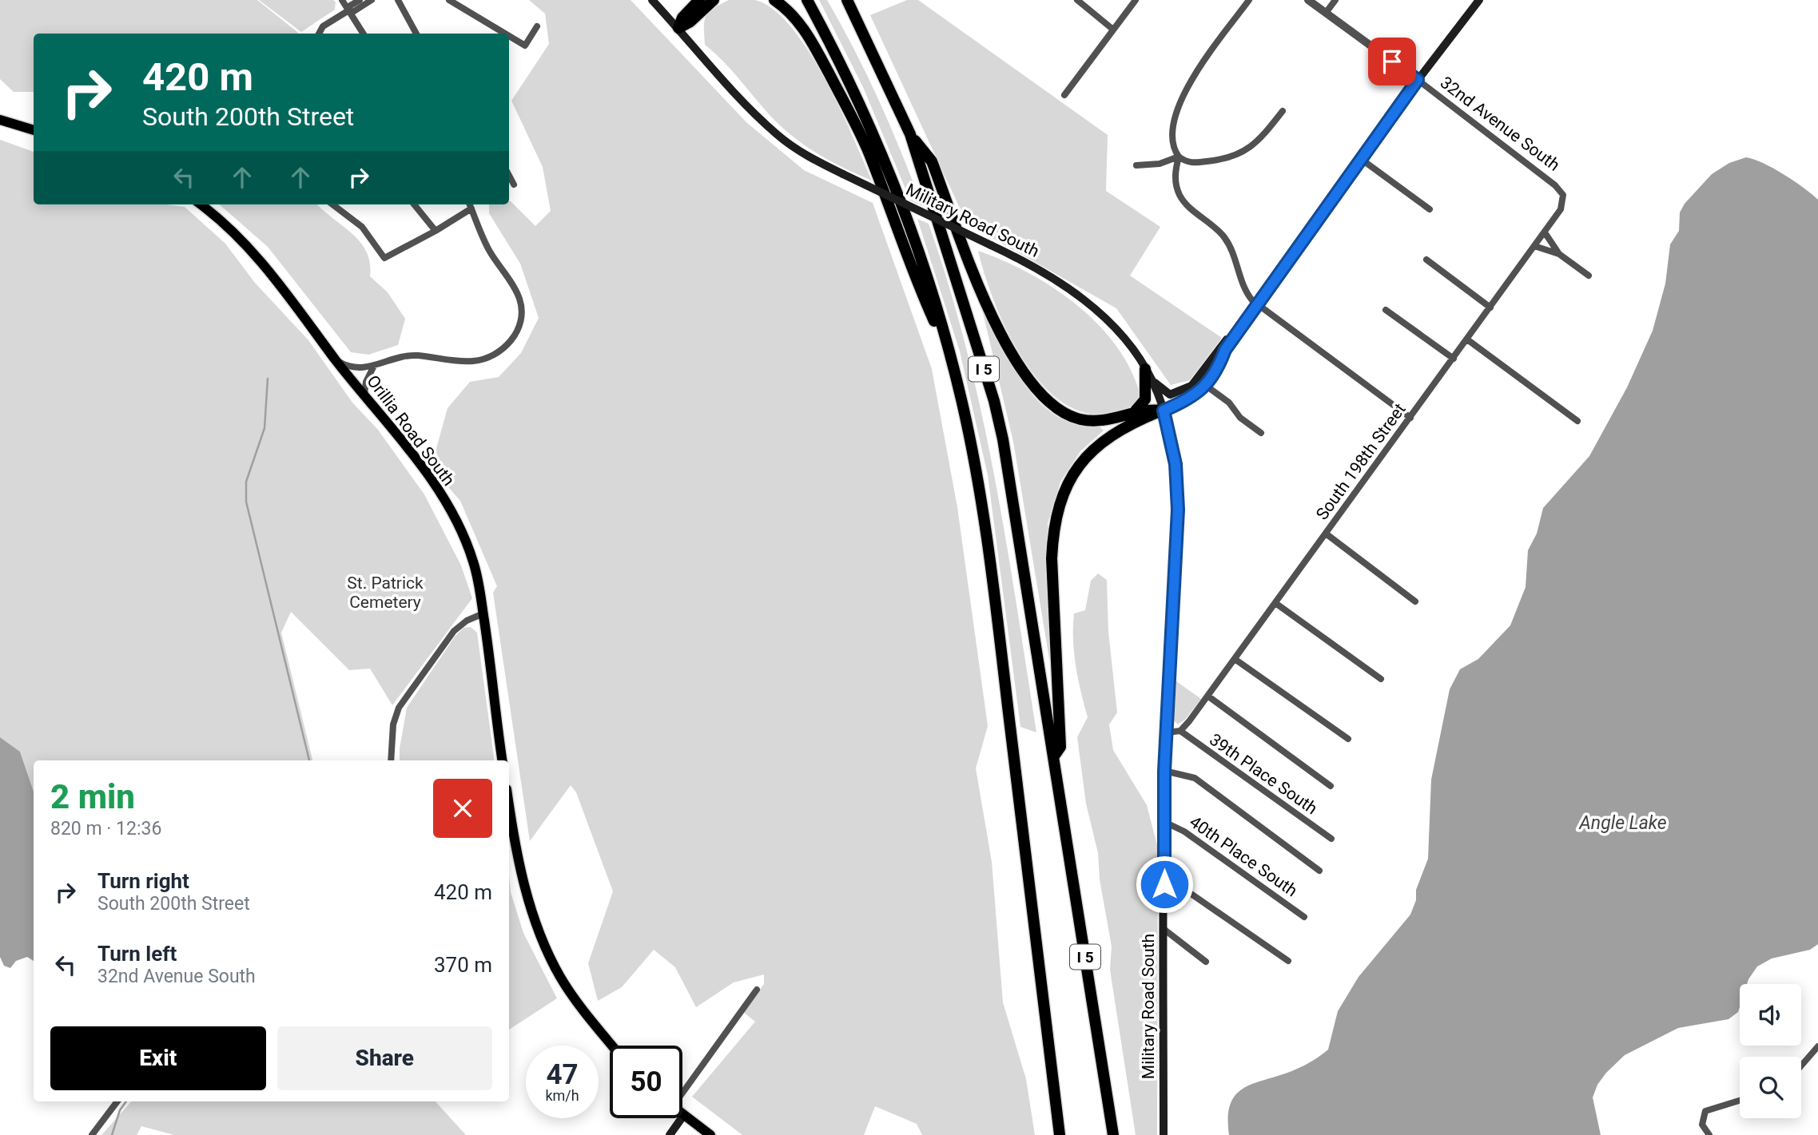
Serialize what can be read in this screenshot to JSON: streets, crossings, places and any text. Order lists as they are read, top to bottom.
{
  "streets": {
    "highway": ["I 5"],
    "main road": ["Military Road South", "Orillia Road South"],
    "street": [
      "32nd Avenue South",
      "South 198th Street",
      "39th Place South",
      "40th Place South"
    ]
  },
  "crossings": [
    ["32nd Avenue South", "South 198th Street"],
    ["Military Road South", "40th Place South"],
    ["South 198th Street", "39th Place South"]
  ],
  "water": ["Angle Lake"],
  "parks": ["St. Patrick Cemetery"],
  "page": {
    "turn": ["420 m", "South 200th Street"],
    "heading": ["2 min", "820 m · 12:36"],
    "list": [
      {
        "name": "Turn right",
        "note": "South 200th Street",
        "value": "420 m"
      },
      {
        "name": "Turn left",
        "note": "32nd Avenue South",
        "value": "370 m"
      }
    ],
    "buttons": ["Exit", "Share"],
    "speed": "47 km/h",
    "limit": "50"
  }
}
